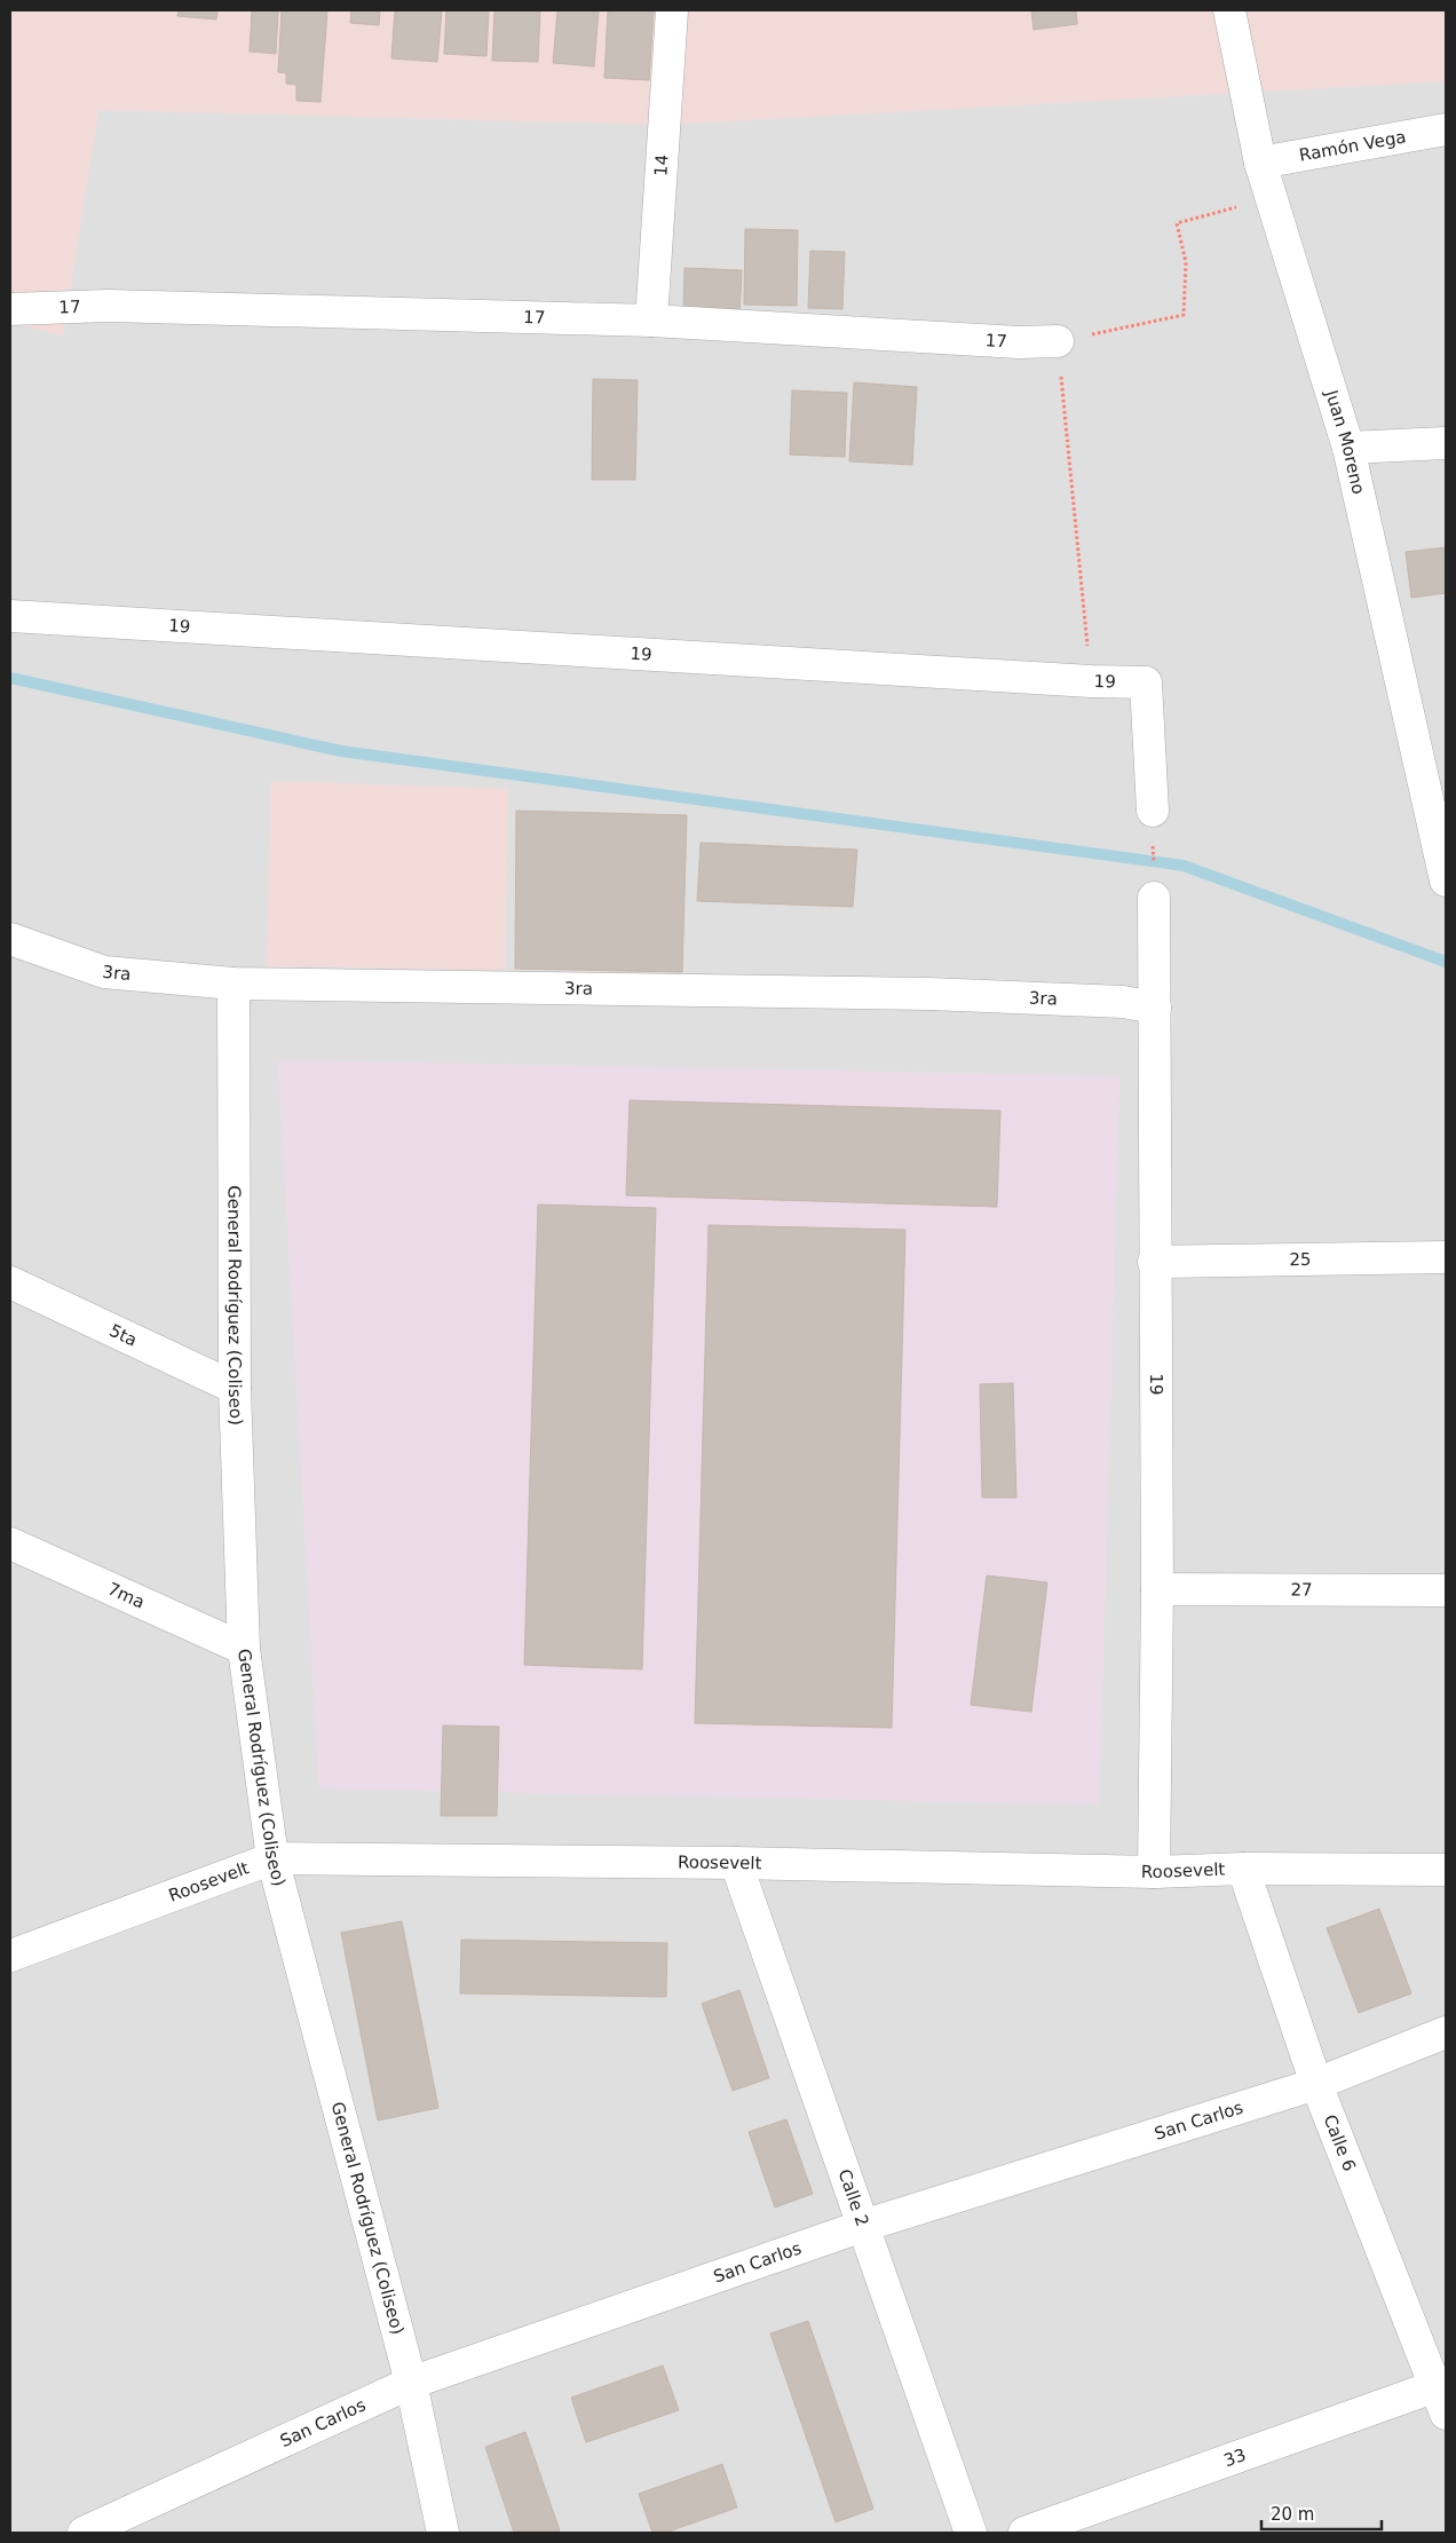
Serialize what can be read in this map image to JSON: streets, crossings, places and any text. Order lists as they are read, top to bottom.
{
  "streets": {
    "street": [
      "Ramón Vega",
      "14",
      "17",
      "Juan Moreno",
      "19",
      "3ra",
      "25",
      "General Rodríguez (Coliseo)",
      "5ta",
      "27",
      "7ma",
      "Roosevelt",
      "San Carlos",
      "Calle 6",
      "Calle 2",
      "33"
    ]
  },
  "crossings": [
    ["Ramón Vega", "Juan Moreno"],
    ["14", "17"],
    ["19", "3ra"],
    ["19", "25"],
    ["19", "27"],
    ["19", "Roosevelt"],
    ["3ra", "General Rodríguez (Coliseo)"],
    ["General Rodríguez (Coliseo)", "5ta"],
    ["General Rodríguez (Coliseo)", "7ma"],
    ["General Rodríguez (Coliseo)", "Roosevelt"],
    ["General Rodríguez (Coliseo)", "San Carlos"],
    ["Roosevelt", "Calle 6"],
    ["Roosevelt", "Calle 2"],
    ["San Carlos", "Calle 6"],
    ["San Carlos", "Calle 2"],
    ["Calle 6", "33"]
  ],
  "scale_bar": "20 m"
}
